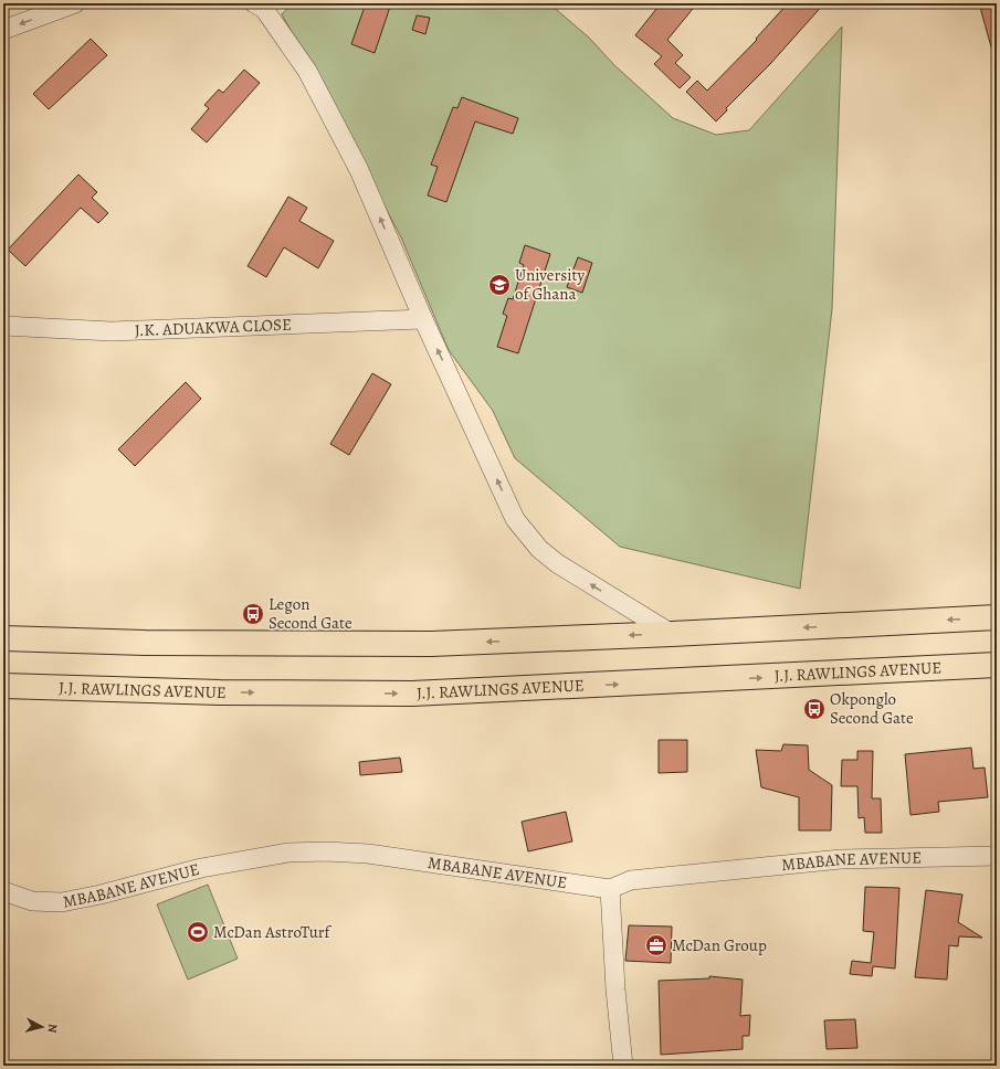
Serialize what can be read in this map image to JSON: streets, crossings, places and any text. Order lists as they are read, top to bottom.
{
  "streets": {
    "highway": ["J.J. RAWLINGS AVENUE"],
    "street": ["J.K. ADUAKWA CLOSE", "MBABANE AVENUE"]
  },
  "places": {
    "school or university": ["University of Ghana"],
    "bus stop": ["Legon Second Gate", "Okponglo Second Gate"],
    "sports": ["McDan AstroTurf"],
    "office": ["McDan Group"]
  },
  "north": "right"
}
